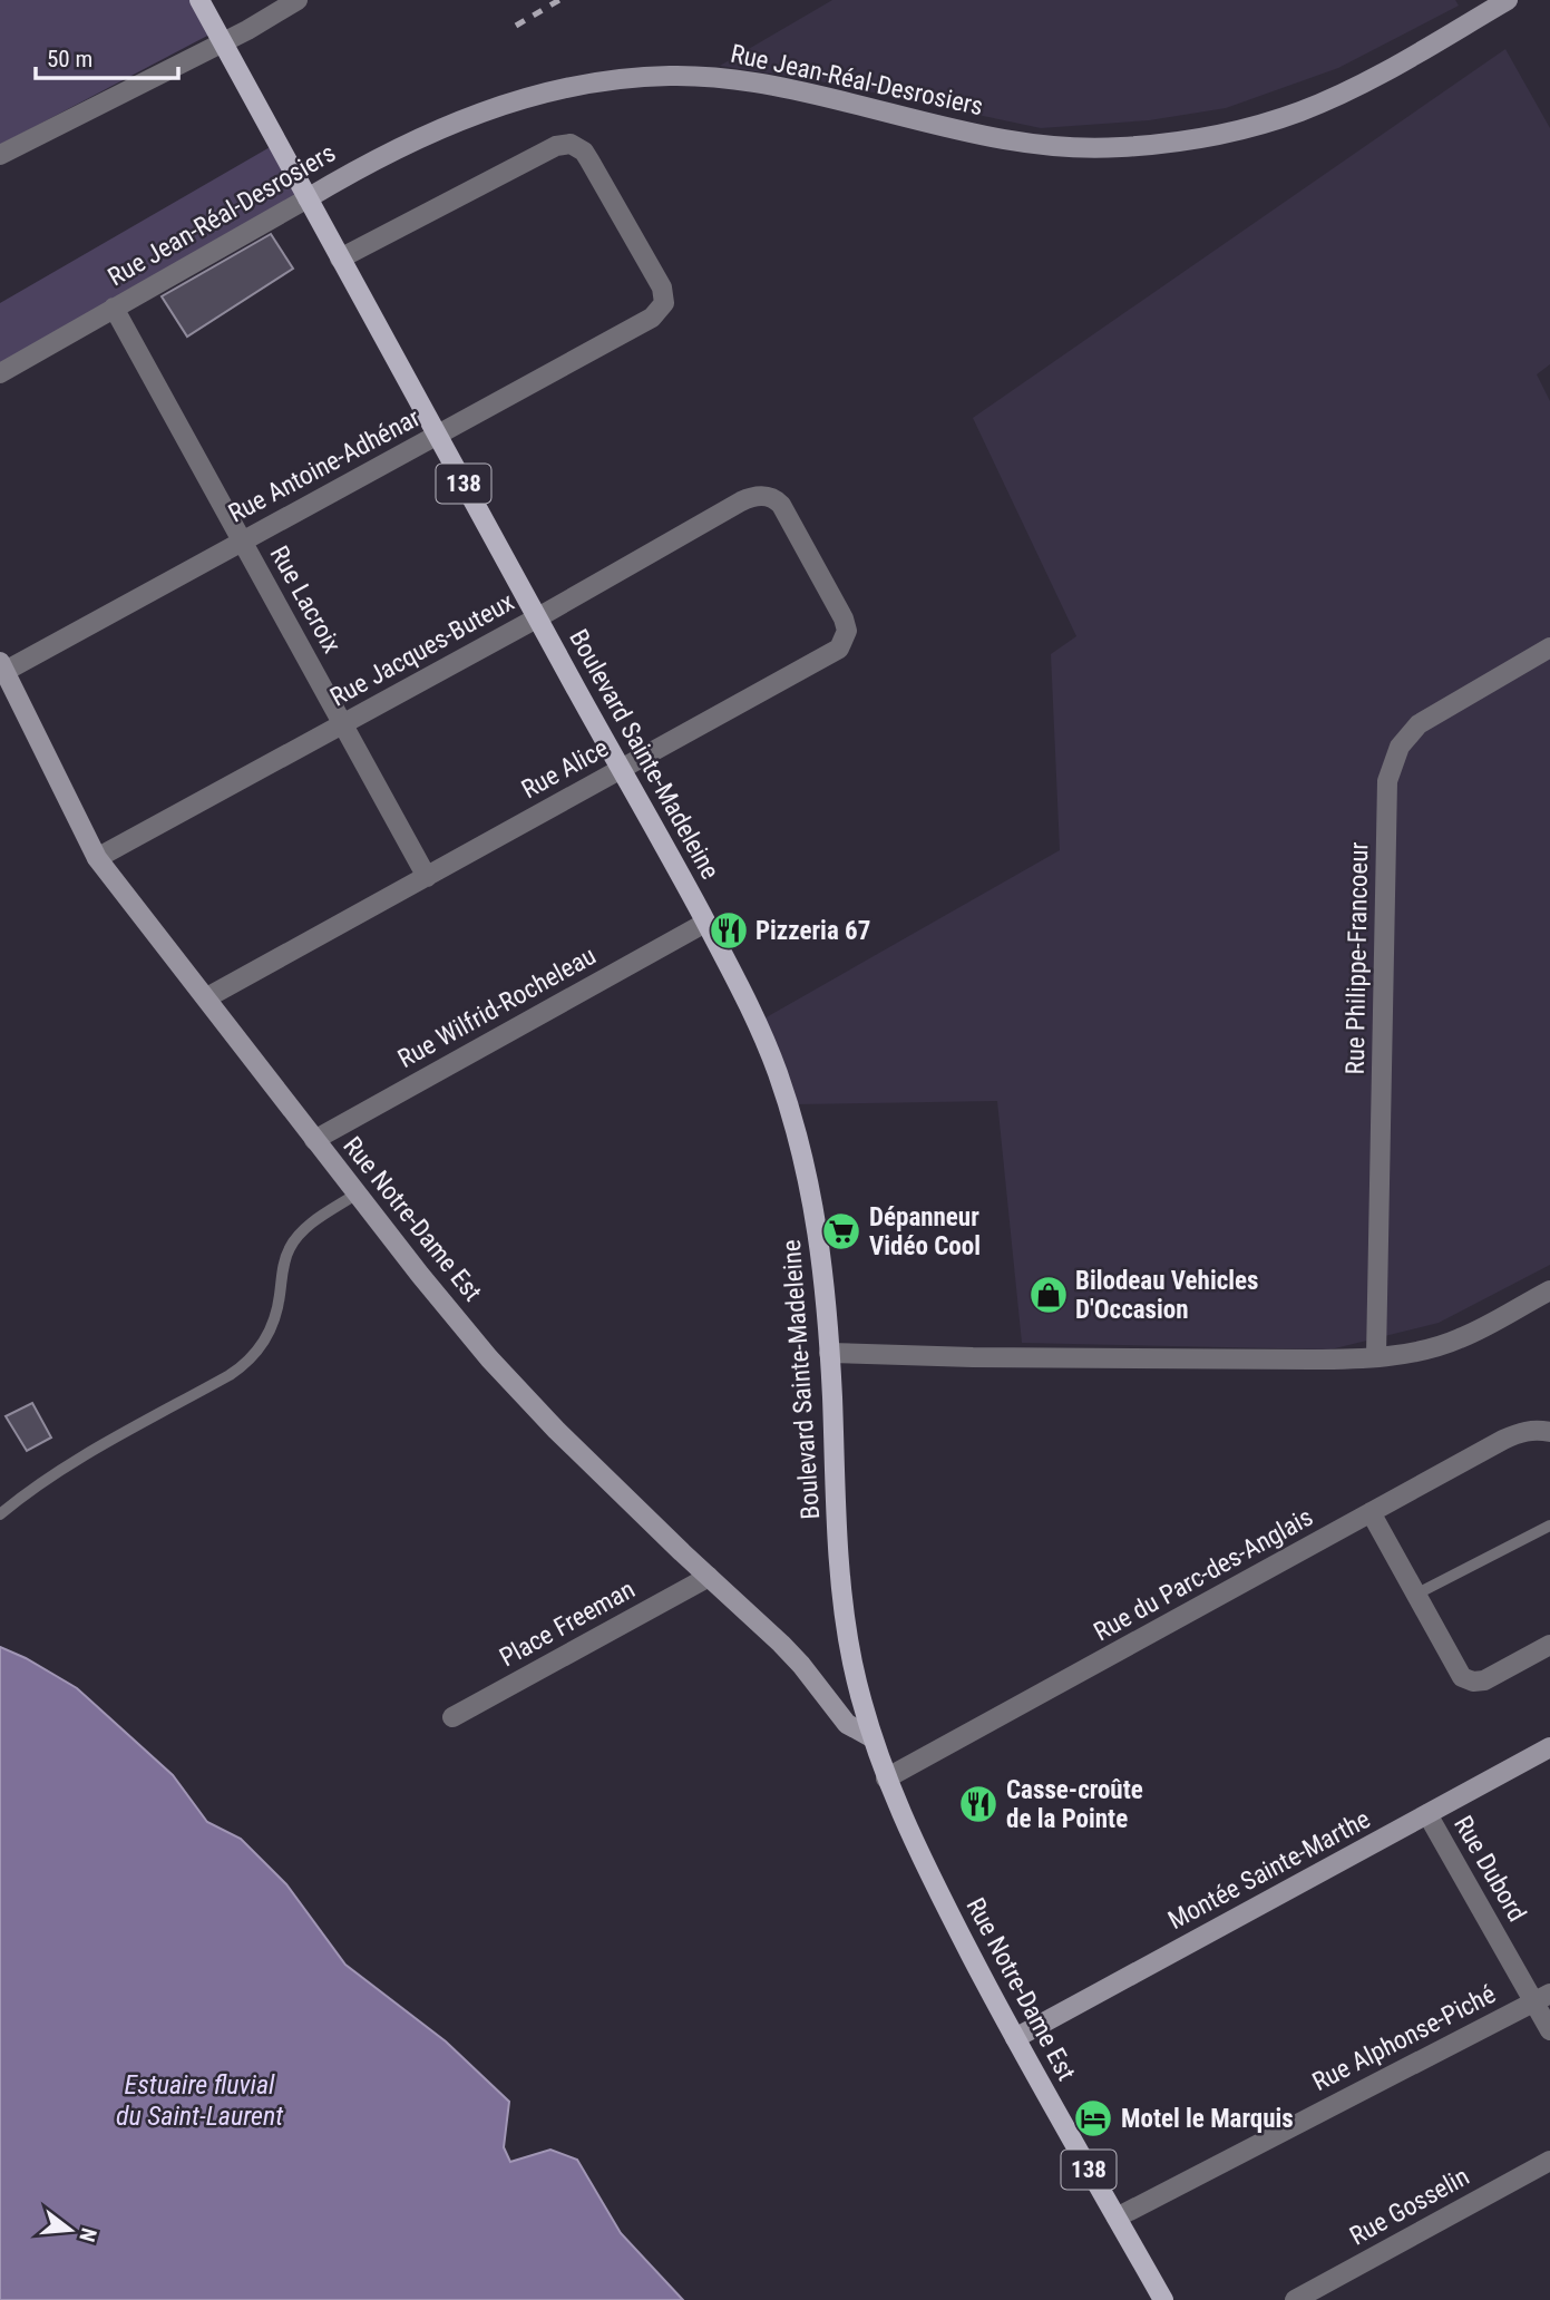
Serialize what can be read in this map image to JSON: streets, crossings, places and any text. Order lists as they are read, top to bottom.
{
  "streets": {
    "main road": ["138", "Boulevard Sainte-Madeleine", "Rue Notre-Dame Est"],
    "street": [
      "Rue Jean-Réal-Desrosiers",
      "Rue Antoine-Adhénar",
      "Rue Lacroix",
      "Rue Jacques-Buteux",
      "Rue Alice",
      "Rue Philippe-Francoeur",
      "Rue Wilfrid-Rocheleau",
      "Rue du Parc-des-Anglais",
      "Place Freeman",
      "Rue Dubord",
      "Montée Sainte-Marthe",
      "Rue Alphonse-Piché",
      "Rue Gosselin"
    ]
  },
  "crossings": [
    ["Rue Jean-Réal-Desrosiers", "Rue Lacroix"],
    ["Rue Jean-Réal-Desrosiers", "Boulevard Sainte-Madeleine"],
    ["Rue Antoine-Adhénar", "Rue Lacroix"],
    ["Rue Antoine-Adhénar", "Boulevard Sainte-Madeleine"],
    ["Rue Antoine-Adhénar", "Rue Notre-Dame Est"],
    ["Rue Lacroix", "Rue Jacques-Buteux"],
    ["Rue Lacroix", "Rue Alice"],
    ["Rue Jacques-Buteux", "Boulevard Sainte-Madeleine"],
    ["Rue Jacques-Buteux", "Rue Alice"],
    ["Rue Jacques-Buteux", "Rue Notre-Dame Est"],
    ["Boulevard Sainte-Madeleine", "Rue Alice"],
    ["Boulevard Sainte-Madeleine", "Rue Wilfrid-Rocheleau"],
    ["Boulevard Sainte-Madeleine", "Rue Notre-Dame Est"],
    ["Boulevard Sainte-Madeleine", "Rue du Parc-des-Anglais"],
    ["Rue Alice", "Rue Notre-Dame Est"],
    ["Rue Wilfrid-Rocheleau", "Rue Notre-Dame Est"],
    ["Rue Notre-Dame Est", "Rue du Parc-des-Anglais"],
    ["Rue Notre-Dame Est", "Place Freeman"],
    ["Rue Notre-Dame Est", "Montée Sainte-Marthe"],
    ["Rue Notre-Dame Est", "Rue Alphonse-Piché"],
    ["Rue Dubord", "Montée Sainte-Marthe"],
    ["Rue Dubord", "Rue Alphonse-Piché"]
  ],
  "water": ["Estuaire fluvial du Saint-Laurent"],
  "places": {
    "restaurant": ["Pizzeria 67", "Casse-croûte de la Pointe"],
    "supermarket": ["Dépanneur Vidéo Cool"],
    "shop": ["Bilodeau Vehicles D'Occasion"],
    "hotel": ["Motel le Marquis"]
  },
  "scale_bar": "50 m",
  "north": "right"
}
